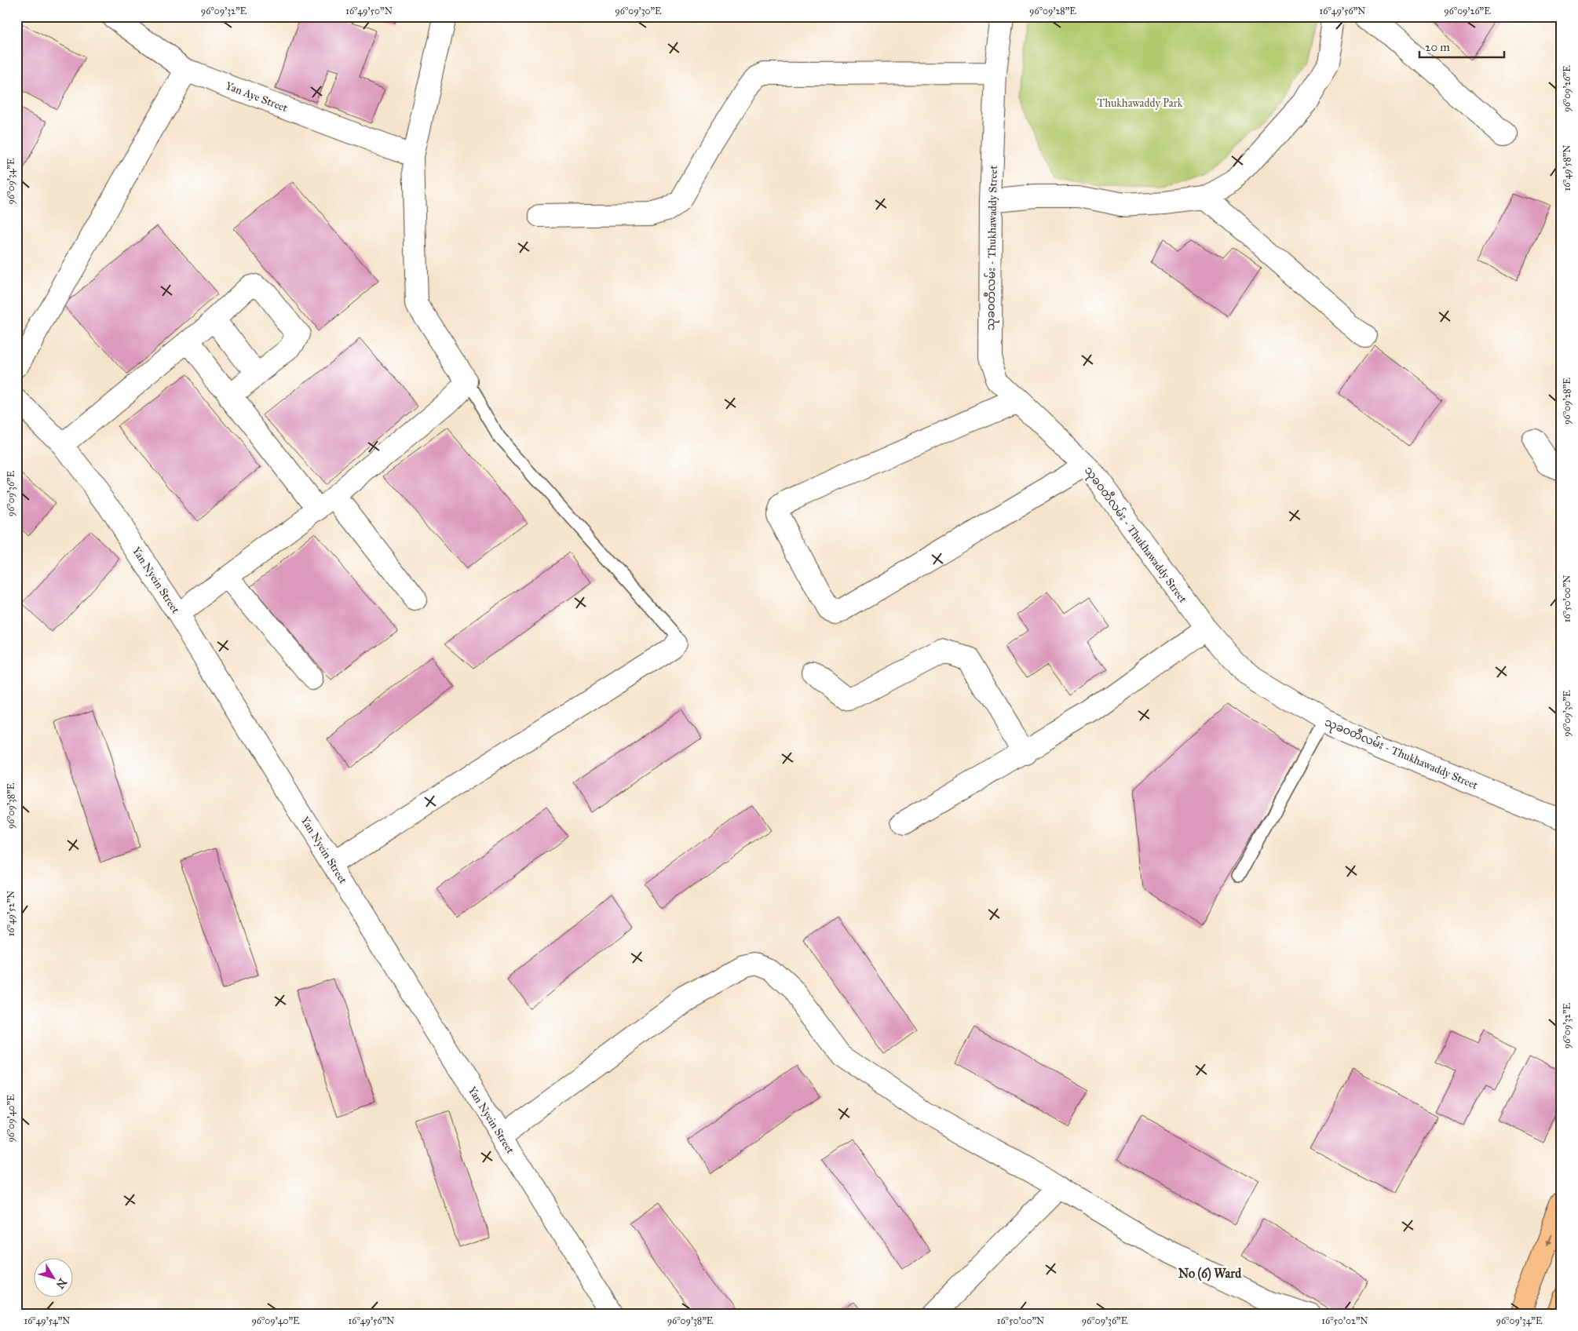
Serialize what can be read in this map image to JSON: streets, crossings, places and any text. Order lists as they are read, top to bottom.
{
  "streets": {
    "street": ["Yan Aye Street", "သုခဝတီလမ်း - Thukhawaddy Street", "Yan Nyein Street"]
  },
  "districts": ["No (6) Ward"],
  "parks": ["Thukhawaddy Park"],
  "scale_bar": "20 m",
  "north": "bottom right",
  "coordinates": [
    "96°09'32\"E",
    "16°49'50\"N",
    "96°09'30\"E",
    "96°09'28\"E",
    "16°49'56\"N",
    "96°09'26\"E",
    "16°49'58\"N",
    "96°09'34\"E",
    "96°09'36\"E",
    "16°50'00\"N",
    "96°09'38\"E",
    "16°49'52\"N",
    "96°09'40\"E",
    "16°49'54\"N",
    "16°50'02\"N"
  ]
}
